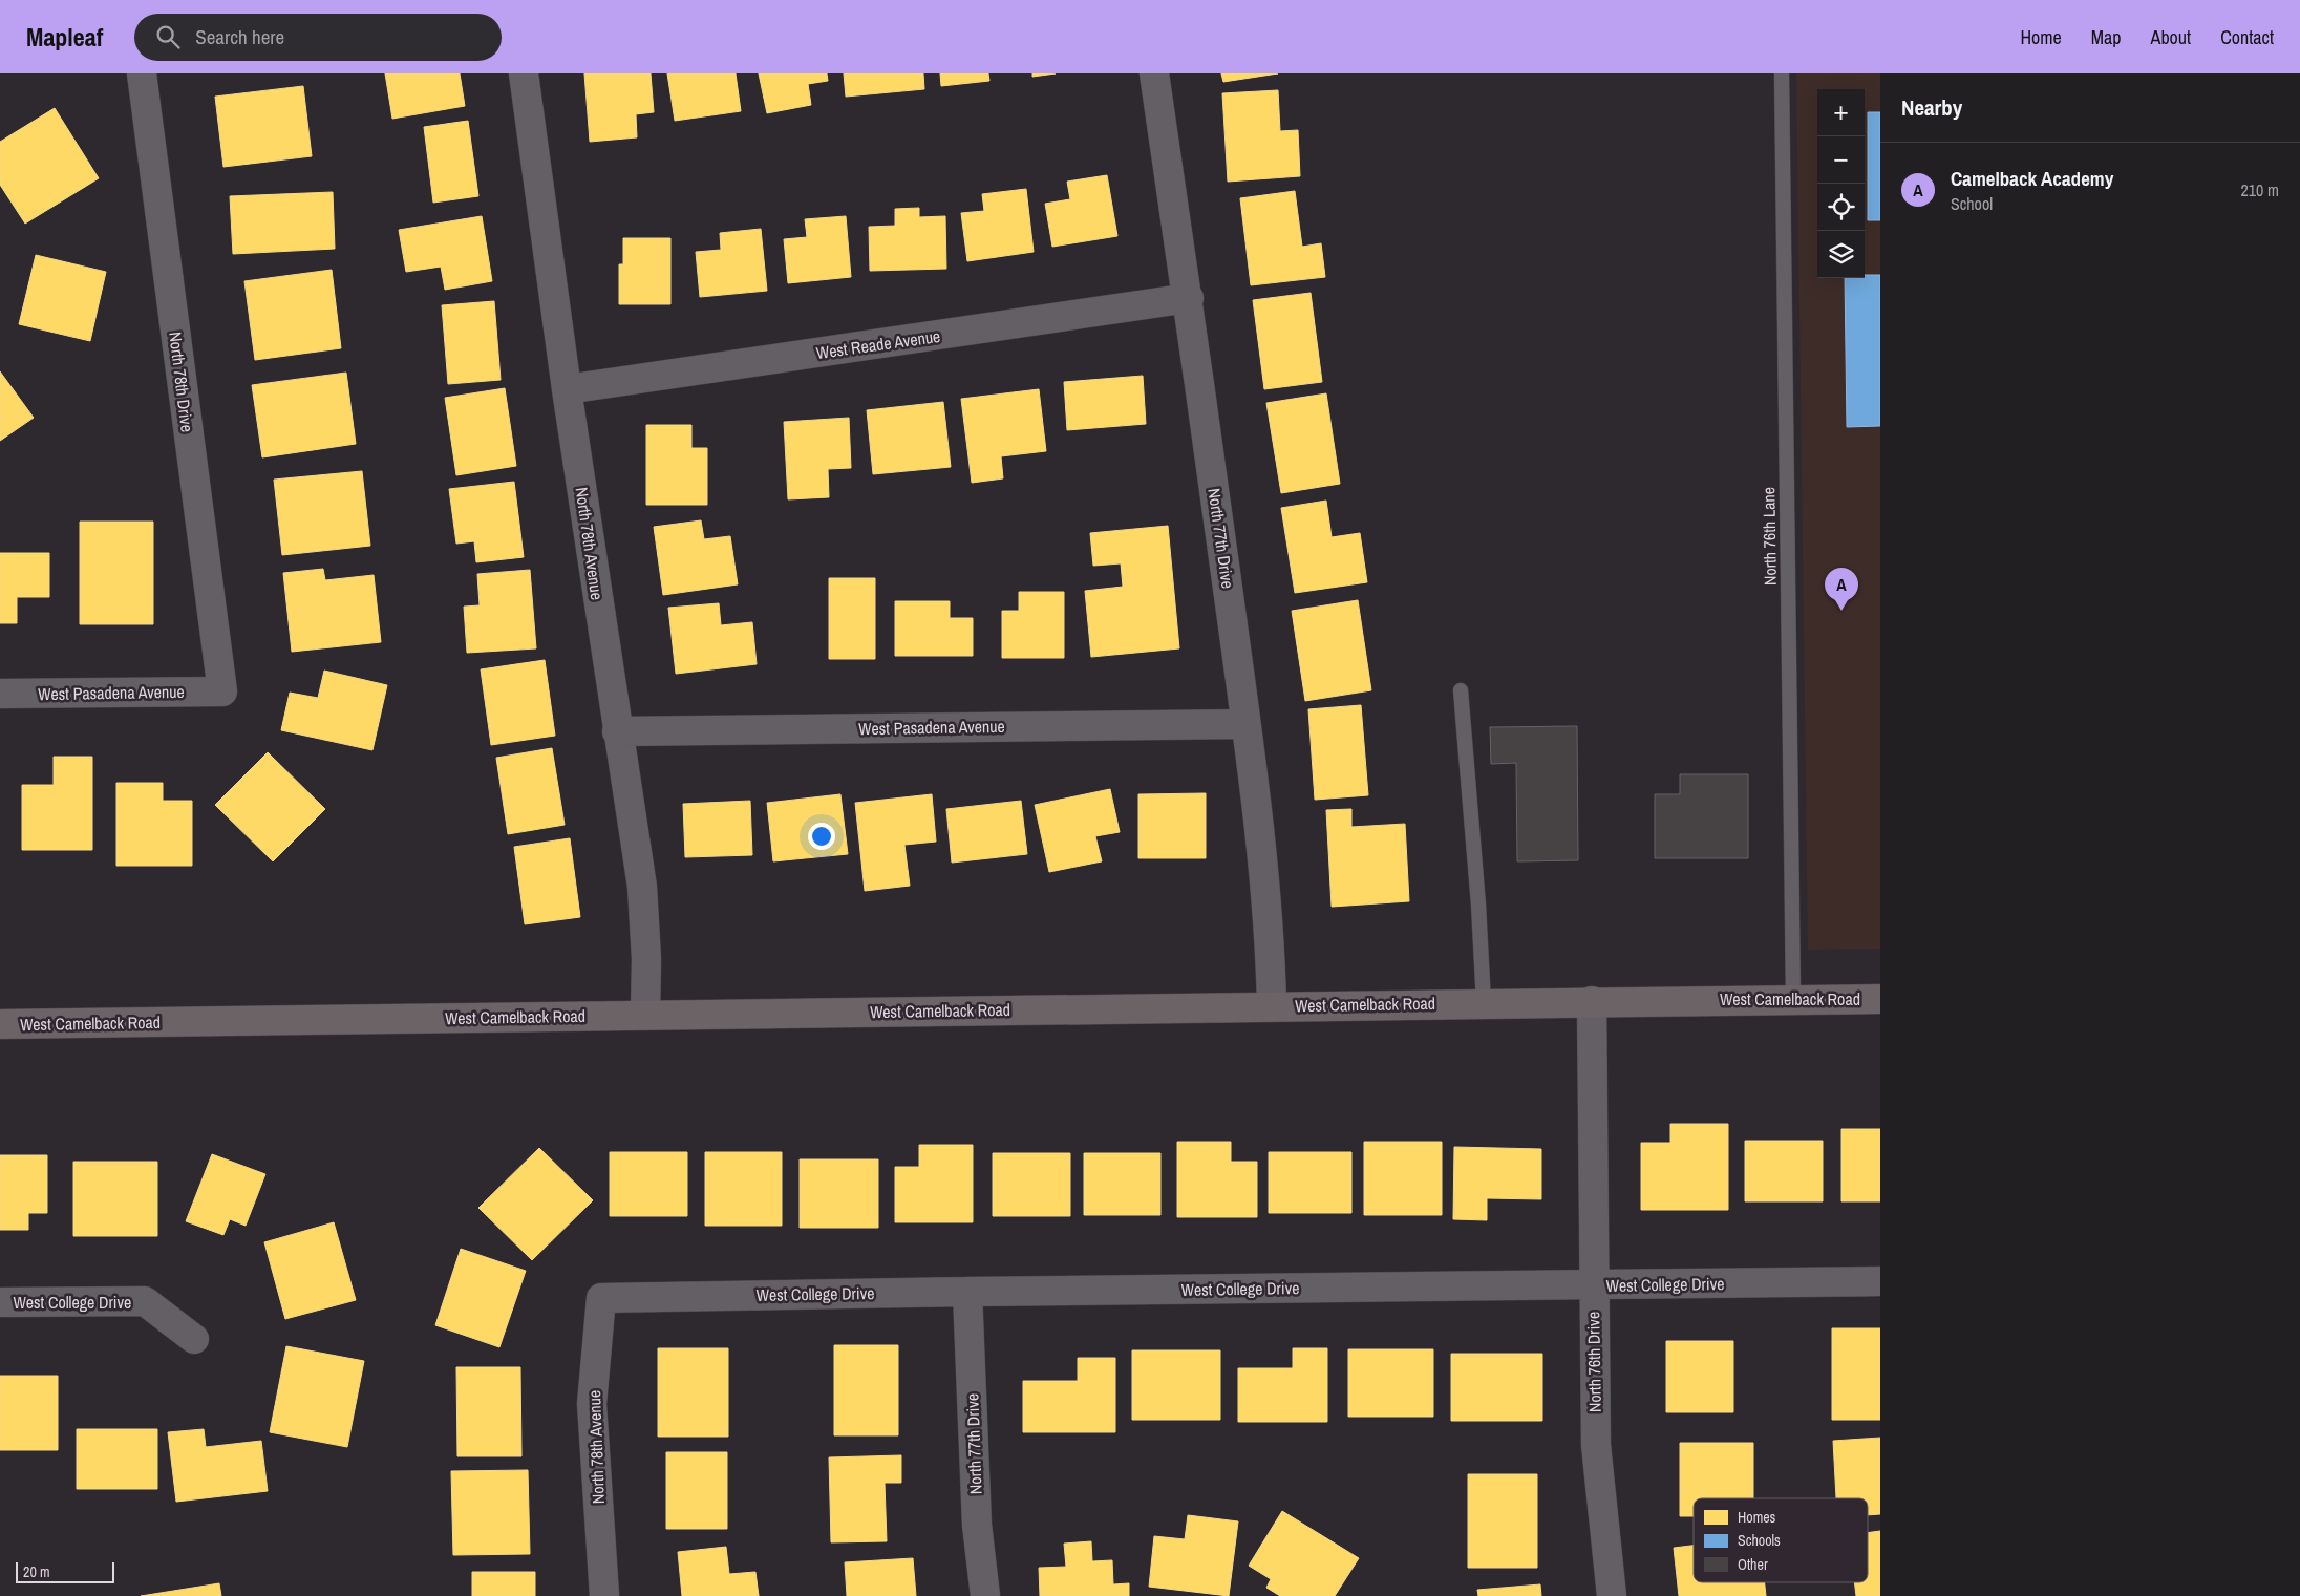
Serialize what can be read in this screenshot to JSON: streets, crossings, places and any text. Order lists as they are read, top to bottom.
{
  "streets": {
    "main road": ["West Camelback Road"],
    "street": [
      "West Reade Avenue",
      "North 78th Drive",
      "North 77th Drive",
      "North 78th Avenue",
      "West Pasadena Avenue",
      "West College Drive",
      "North 76th Drive"
    ],
    "lane": ["North 76th Lane"]
  },
  "crossings": [
    ["West Reade Avenue", "North 77th Drive"],
    ["West Reade Avenue", "North 78th Avenue"],
    ["North 78th Drive", "West Pasadena Avenue"],
    ["North 76th Lane", "West Camelback Road"],
    ["North 77th Drive", "West Pasadena Avenue"],
    ["North 77th Drive", "West Camelback Road"],
    ["North 77th Drive", "West College Drive"],
    ["North 78th Avenue", "West Pasadena Avenue"],
    ["North 78th Avenue", "West Camelback Road"],
    ["North 78th Avenue", "West College Drive"],
    ["West Camelback Road", "North 76th Drive"],
    ["West College Drive", "North 76th Drive"]
  ],
  "legend": ["Homes", "Schools", "Other"],
  "scale_bar": "20 m",
  "page": {
    "header": "Mapleaf",
    "search": "Search here",
    "nav": [
      "Home",
      "Map",
      "About",
      "Contact"
    ],
    "heading": "Nearby",
    "map_buttons": ["+", "−"],
    "list": [
      {
        "mark": "A",
        "name": "Camelback Academy",
        "note": "School",
        "value": "210 m"
      }
    ],
    "pins": "A",
    "scale": "20 m"
  }
}
